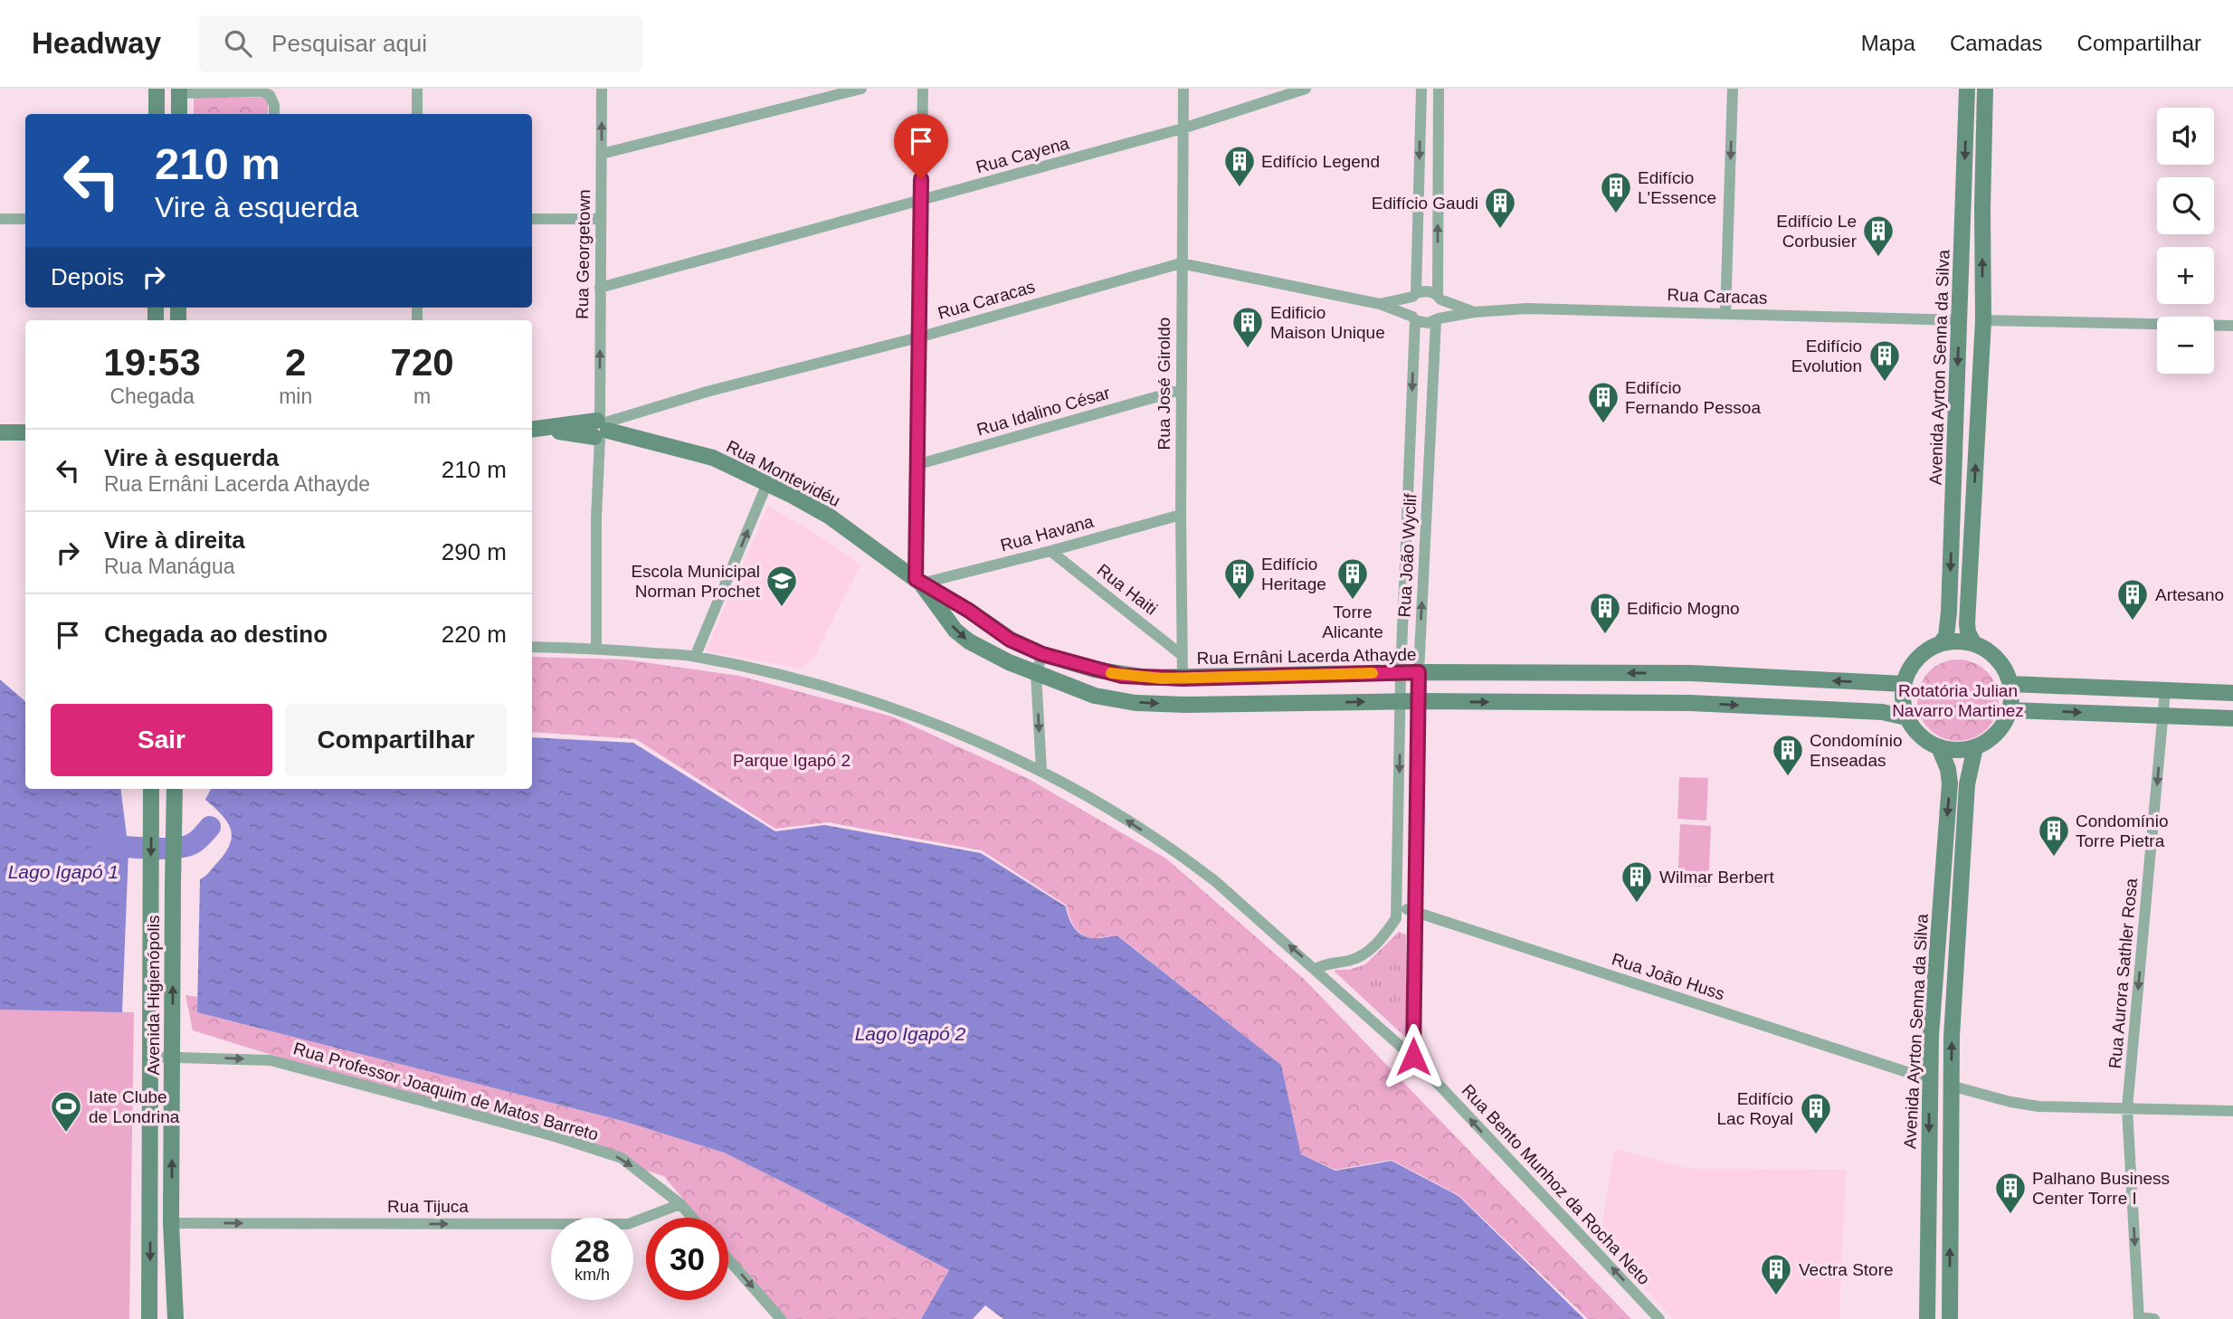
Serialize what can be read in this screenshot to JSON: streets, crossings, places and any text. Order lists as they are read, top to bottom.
{
  "streets": {
    "main road": [
      "Avenida Ayrton Senna da Silva",
      "Rua Montevidéu",
      "Rua Ernâni Lacerda Athayde",
      "Avenida Higienópolis"
    ],
    "street": [
      "Rua Cayena",
      "Rua Georgetown",
      "Rua Caracas",
      "Rua José Giroldo",
      "Rua Idalino César",
      "Rua Havana",
      "Rua João Wyclif",
      "Rua Haiti",
      "Rua Aurora Sathler Rosa",
      "Rua João Huss",
      "Rua Professor Joaquim de Matos Barreto",
      "Rua Bento Munhoz da Rocha Neto",
      "Rua Tijuca"
    ]
  },
  "crossings": [
    ["Rua Cayena", "Rua Georgetown"],
    ["Rua Cayena", "Rua José Giroldo"],
    ["Rua Georgetown", "Rua Caracas"],
    ["Rua Georgetown", "Rua Montevidéu"],
    ["Rua Georgetown", "Rua Bento Munhoz da Rocha Neto"],
    ["Rua Caracas", "Avenida Ayrton Senna da Silva"],
    ["Rua Caracas", "Rua José Giroldo"],
    ["Rua Caracas", "Rua Montevidéu"],
    ["Rua Caracas", "Rua João Wyclif"],
    ["Avenida Ayrton Senna da Silva", "Rua Ernâni Lacerda Athayde"],
    ["Avenida Ayrton Senna da Silva", "Rua João Huss"],
    ["Rua José Giroldo", "Rua Idalino César"],
    ["Rua José Giroldo", "Rua Havana"],
    ["Rua José Giroldo", "Rua Haiti"],
    ["Rua José Giroldo", "Rua Ernâni Lacerda Athayde"],
    ["Rua Montevidéu", "Rua Havana"],
    ["Rua Montevidéu", "Rua João Wyclif"],
    ["Rua Montevidéu", "Rua Ernâni Lacerda Athayde"],
    ["Rua Havana", "Rua Haiti"],
    ["Rua Havana", "Rua Ernâni Lacerda Athayde"],
    ["Rua João Wyclif", "Rua Ernâni Lacerda Athayde"],
    ["Rua João Wyclif", "Rua João Huss"],
    ["Rua João Wyclif", "Rua Bento Munhoz da Rocha Neto"],
    ["Avenida Higienópolis", "Rua Professor Joaquim de Matos Barreto"],
    ["Avenida Higienópolis", "Rua Tijuca"],
    ["Rua Professor Joaquim de Matos Barreto", "Rua Tijuca"]
  ],
  "one_way": [
    "Rua Georgetown",
    "Rua Montevidéu",
    "Rua Aurora Sathler Rosa",
    "Rua Professor Joaquim de Matos Barreto",
    "Rua Bento Munhoz da Rocha Neto",
    "Rua Tijuca"
  ],
  "water": ["Lago Igapó 1", "Lago Igapó 2"],
  "parks": ["Rotatória Julian Navarro Martinez", "Parque Igapó 2"],
  "places": {
    "building": [
      "Edifício Legend",
      "Edifício L'Essence",
      "Edifício Gaudi",
      "Edifício Le Corbusier",
      "Edificio Maison Unique",
      "Edifício Evolution",
      "Edifício Fernando Pessoa",
      "Edifício Heritage",
      "Torre Alicante",
      "Artesano",
      "Edificio Mogno",
      "Condomínio Enseadas",
      "Condomínio Torre Pietra",
      "Wilmar Berbert",
      "Edifício Lac Royal",
      "Palhano Business Center Torre I",
      "Vectra Store"
    ],
    "school or university": ["Escola Municipal Norman Prochet"],
    "sports": ["Iate Clube de Londrina"]
  },
  "page": {
    "header": "Headway",
    "search": "Pesquisar aqui",
    "nav": ["Mapa", "Camadas", "Compartilhar"],
    "map_buttons": ["+", "−"],
    "turn": ["210 m", "Vire à esquerda"],
    "then": "Depois",
    "eta": [
      "19:53",
      "Chegada",
      "2",
      "min",
      "720",
      "m"
    ],
    "list": [
      {
        "name": "Vire à esquerda",
        "note": "Rua Ernâni Lacerda Athayde",
        "value": "210 m"
      },
      {
        "name": "Vire à direita",
        "note": "Rua Manágua",
        "value": "290 m"
      },
      {
        "name": "Chegada ao destino",
        "value": "220 m"
      }
    ],
    "buttons": ["Sair", "Compartilhar"],
    "speed": "28 km/h",
    "limit": "30"
  }
}
